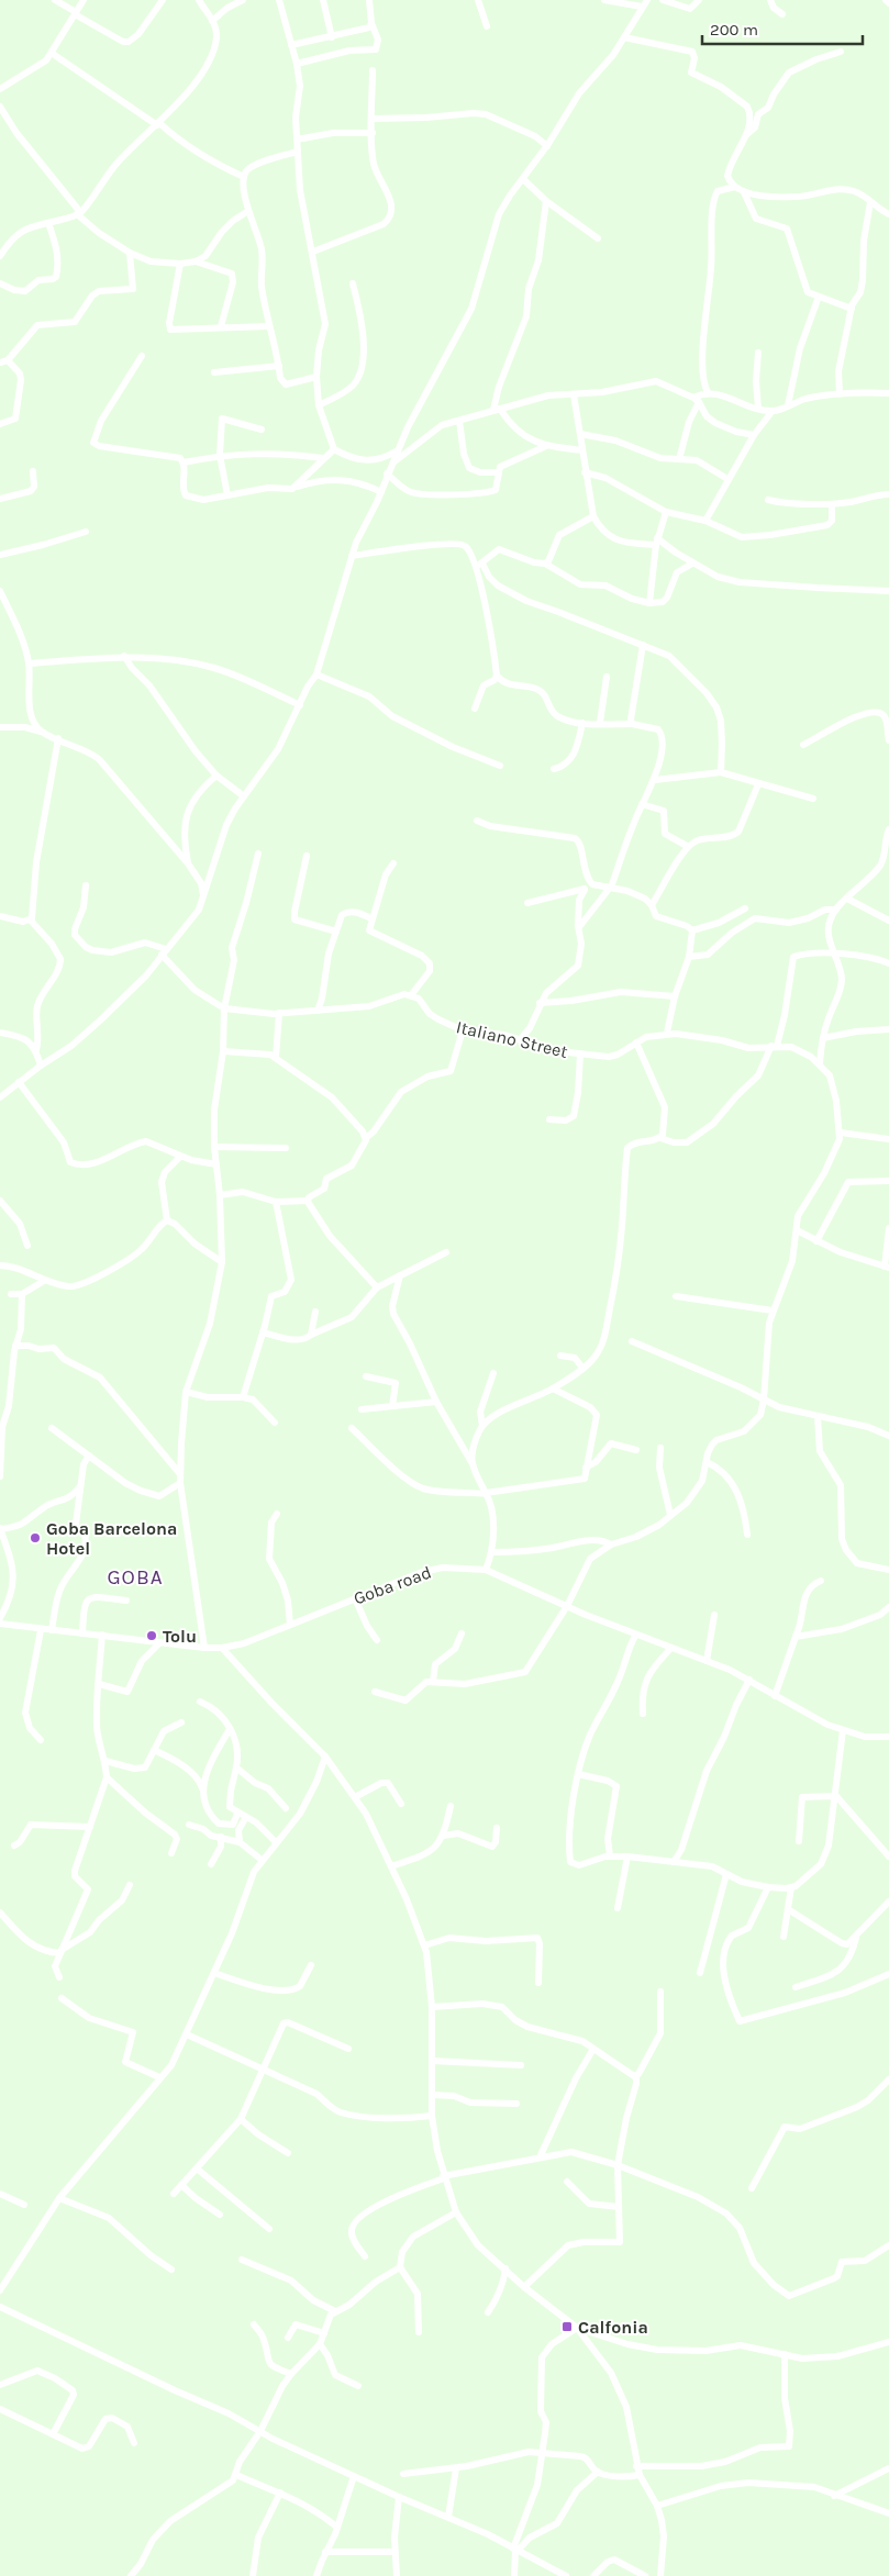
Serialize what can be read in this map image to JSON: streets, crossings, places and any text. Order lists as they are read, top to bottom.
{
  "streets": {
    "street": ["Italiano Street", "Goba road"]
  },
  "districts": ["GOBA"],
  "places": {
    "other": ["Goba Barcelona Hotel", "Tolu"],
    "transit": ["Calfonia"]
  },
  "scale_bar": "200 m"
}
